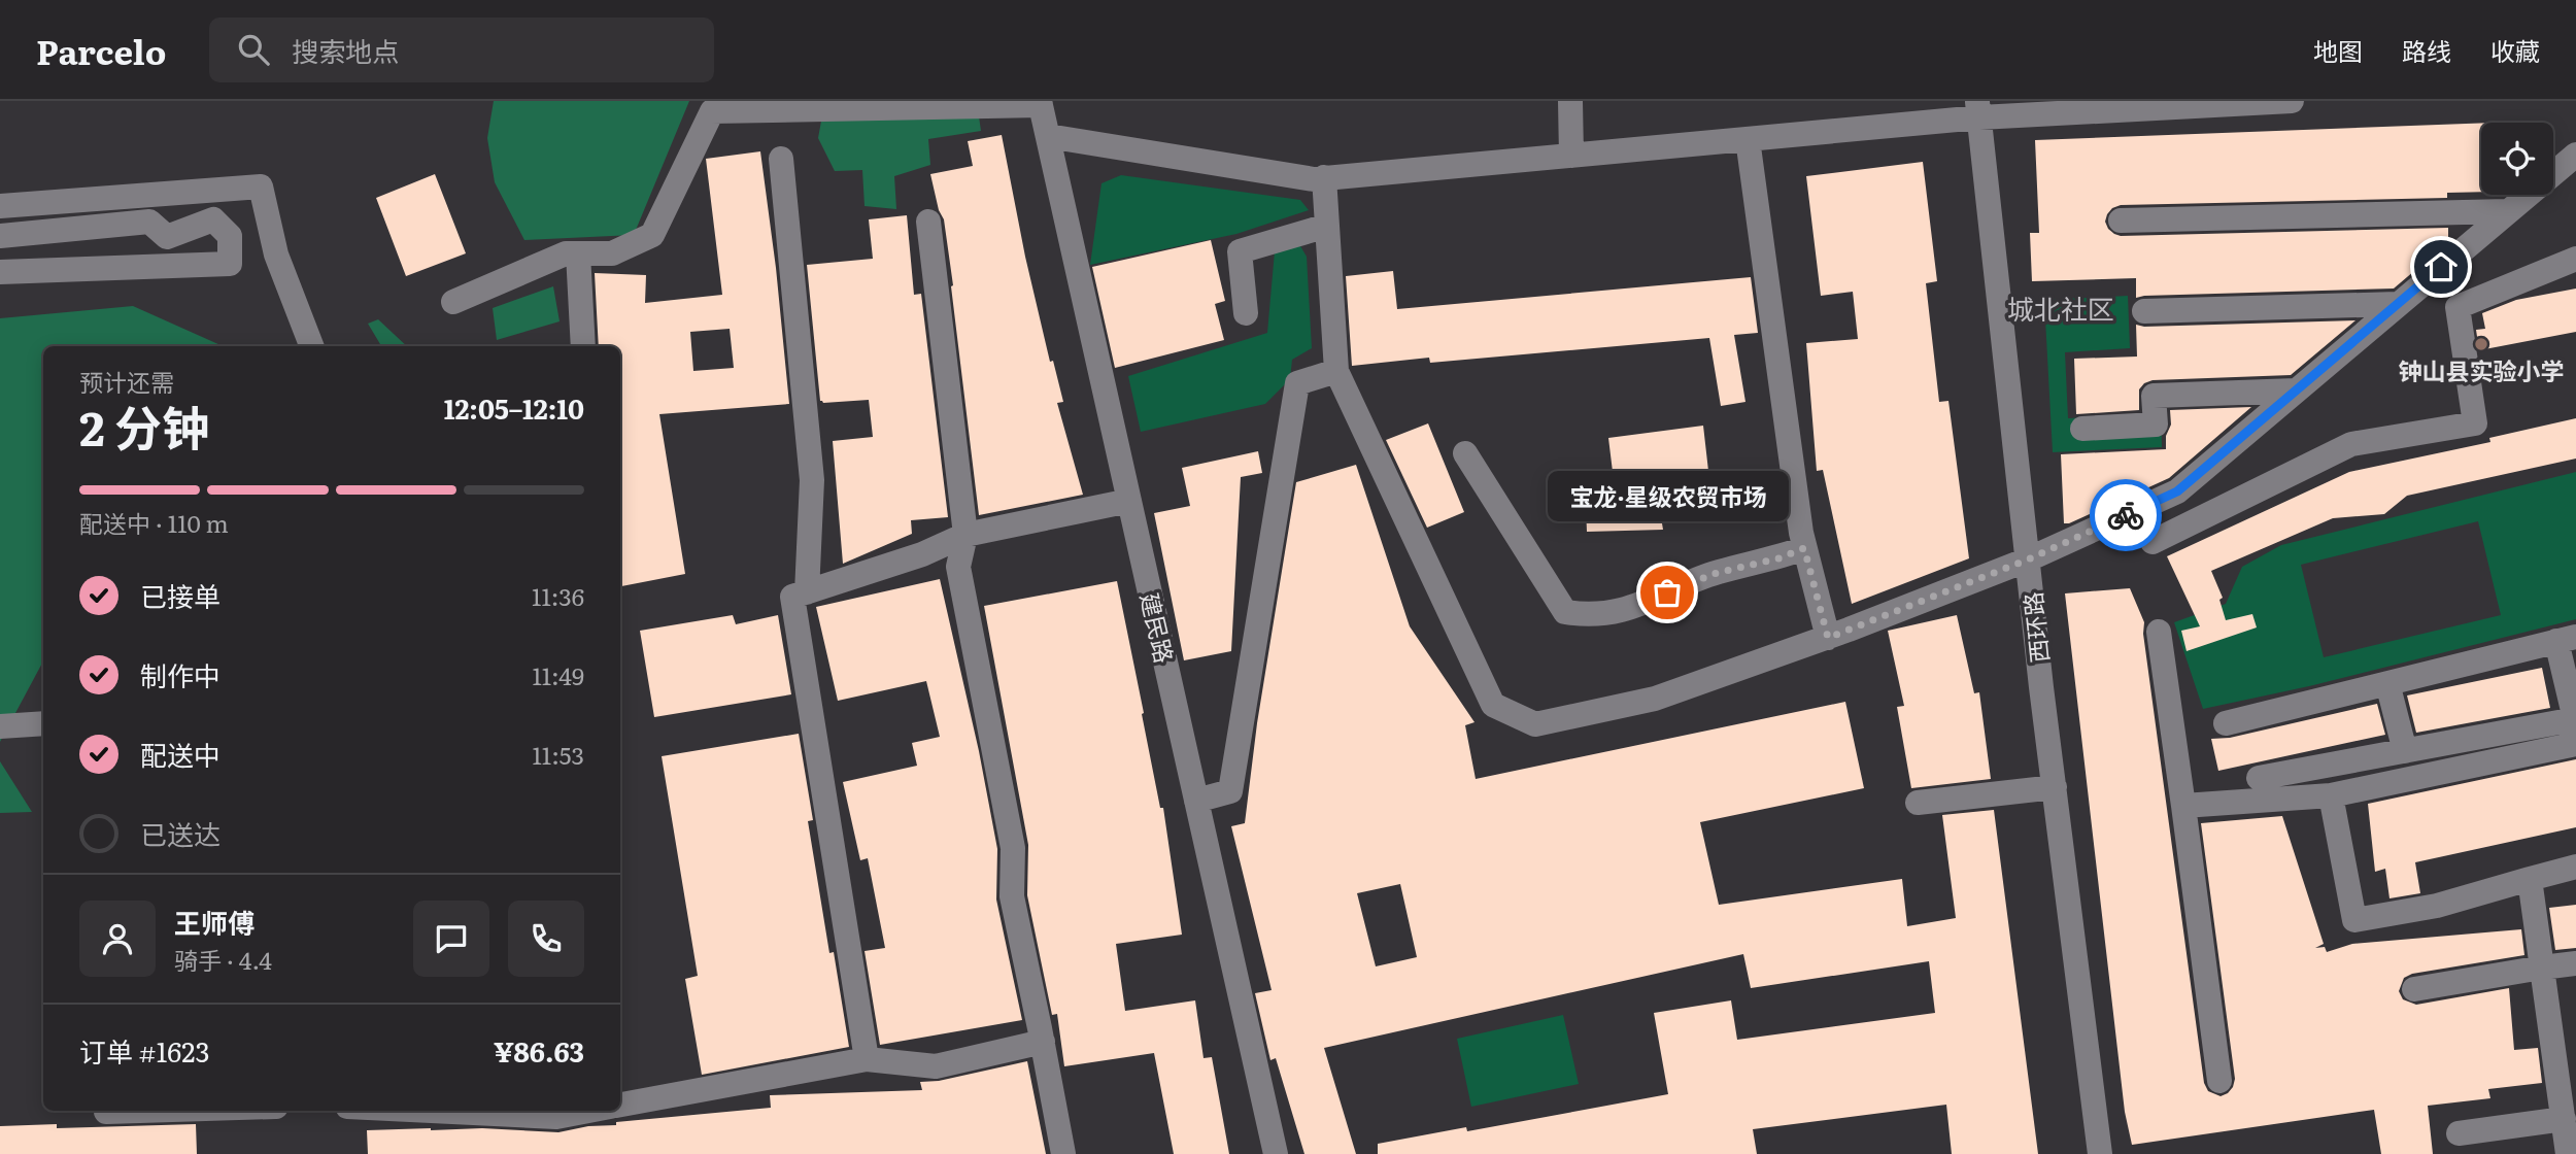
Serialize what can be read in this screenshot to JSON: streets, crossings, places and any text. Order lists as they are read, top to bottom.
{
  "streets": {
    "street": ["建民路", "西环路"]
  },
  "districts": ["城北社区"],
  "places": ["钟山县实验小学", "宝龙·星级农贸市场"],
  "page": {
    "header": "Parcelo",
    "search": "搜索地点",
    "nav": ["地图", "路线", "收藏"],
    "heading": ["2 分钟", "预计还需", "12:05–12:10"],
    "panel": [
      "王师傅",
      "骑手 · 4.4",
      "订单 #1623",
      "¥86.63"
    ],
    "bar": "配送中 · 110 m",
    "bubble": "宝龙·星级农贸市场",
    "list": [
      ["已接单", "11:36"],
      ["制作中", "11:49"],
      ["配送中", "11:53"],
      "已送达"
    ]
  }
}
